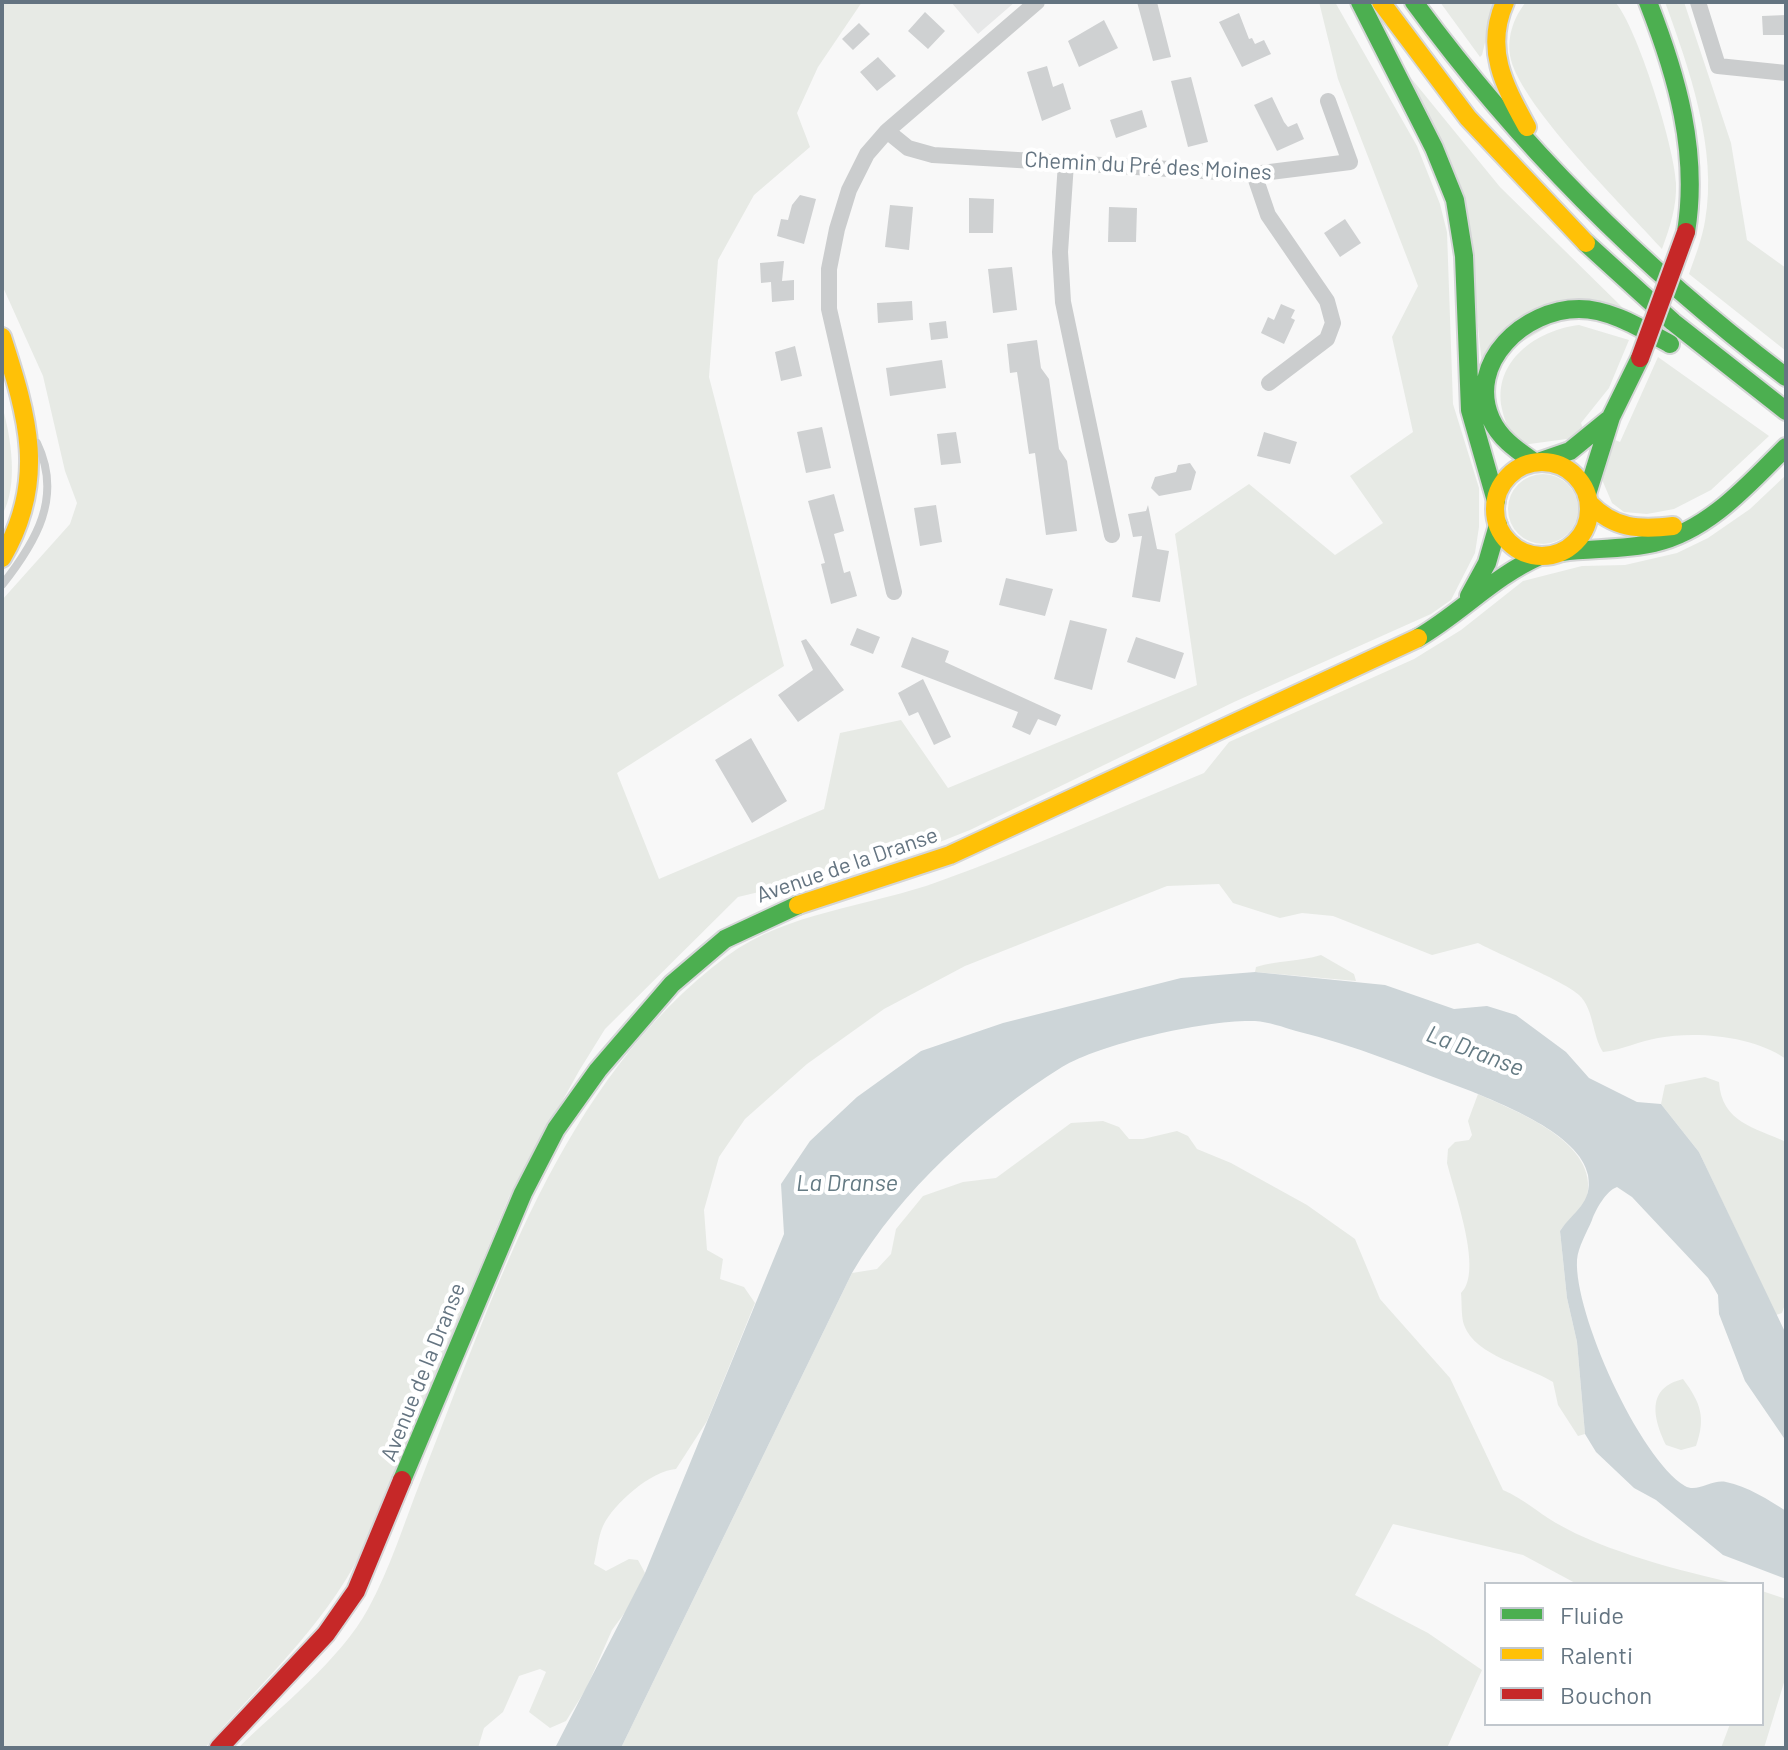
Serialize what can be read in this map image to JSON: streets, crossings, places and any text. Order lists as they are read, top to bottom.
{
  "streets": {
    "main road": ["Avenue de la Dranse"],
    "street": ["Chemin du Pré des Moines"]
  },
  "water": ["La Dranse"],
  "legend": ["Fluide", "Ralenti", "Bouchon"]
}
